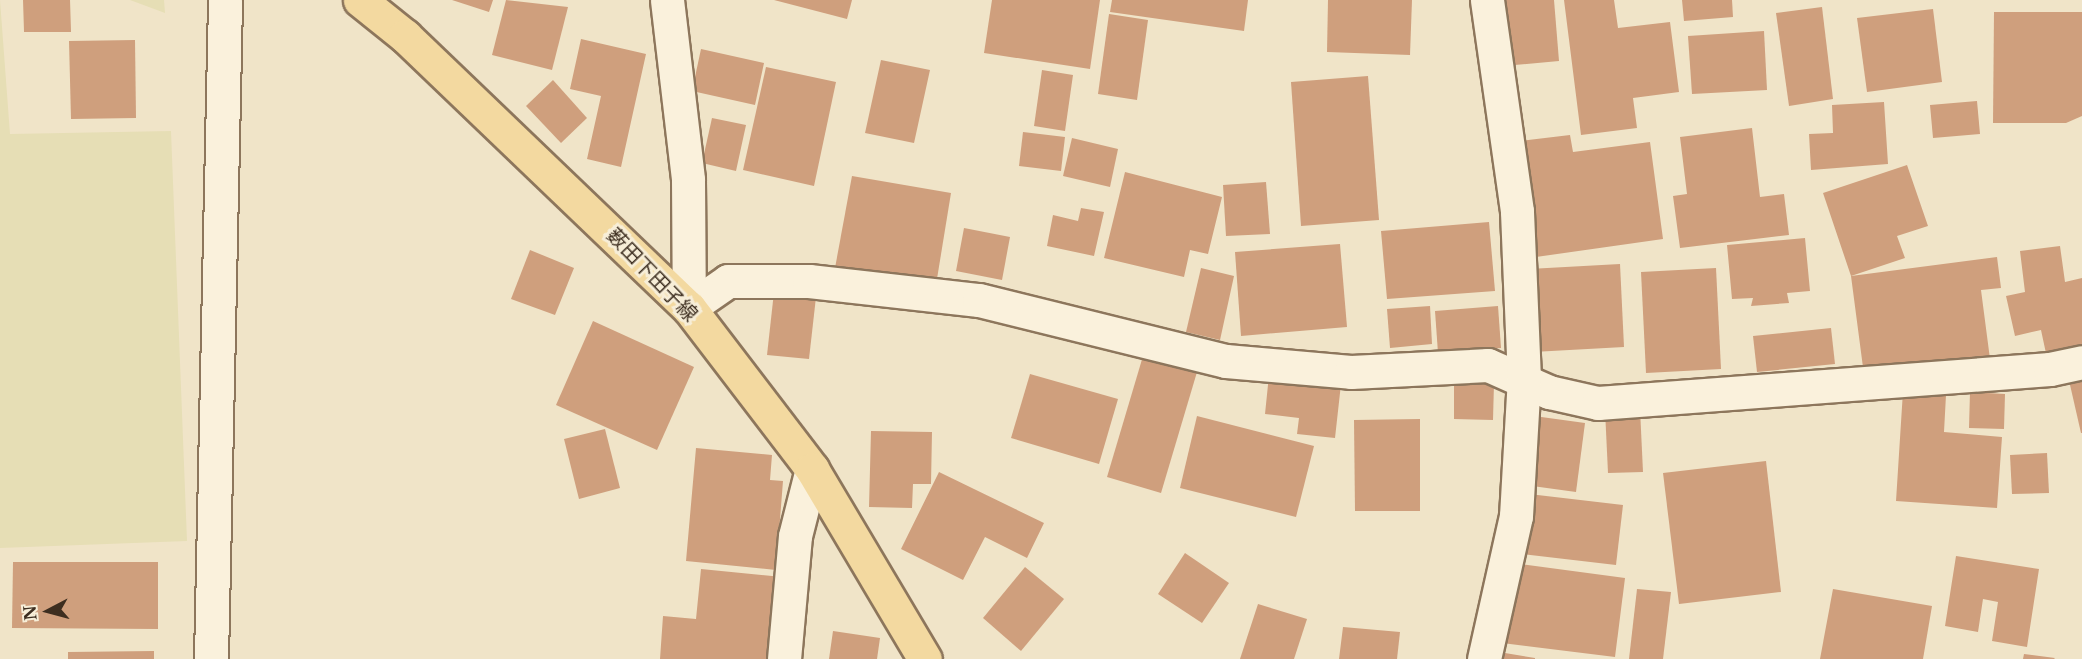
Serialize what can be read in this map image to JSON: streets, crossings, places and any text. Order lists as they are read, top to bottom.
{
  "streets": {
    "main road": ["薮田下田子線"]
  },
  "north": "left"
}
